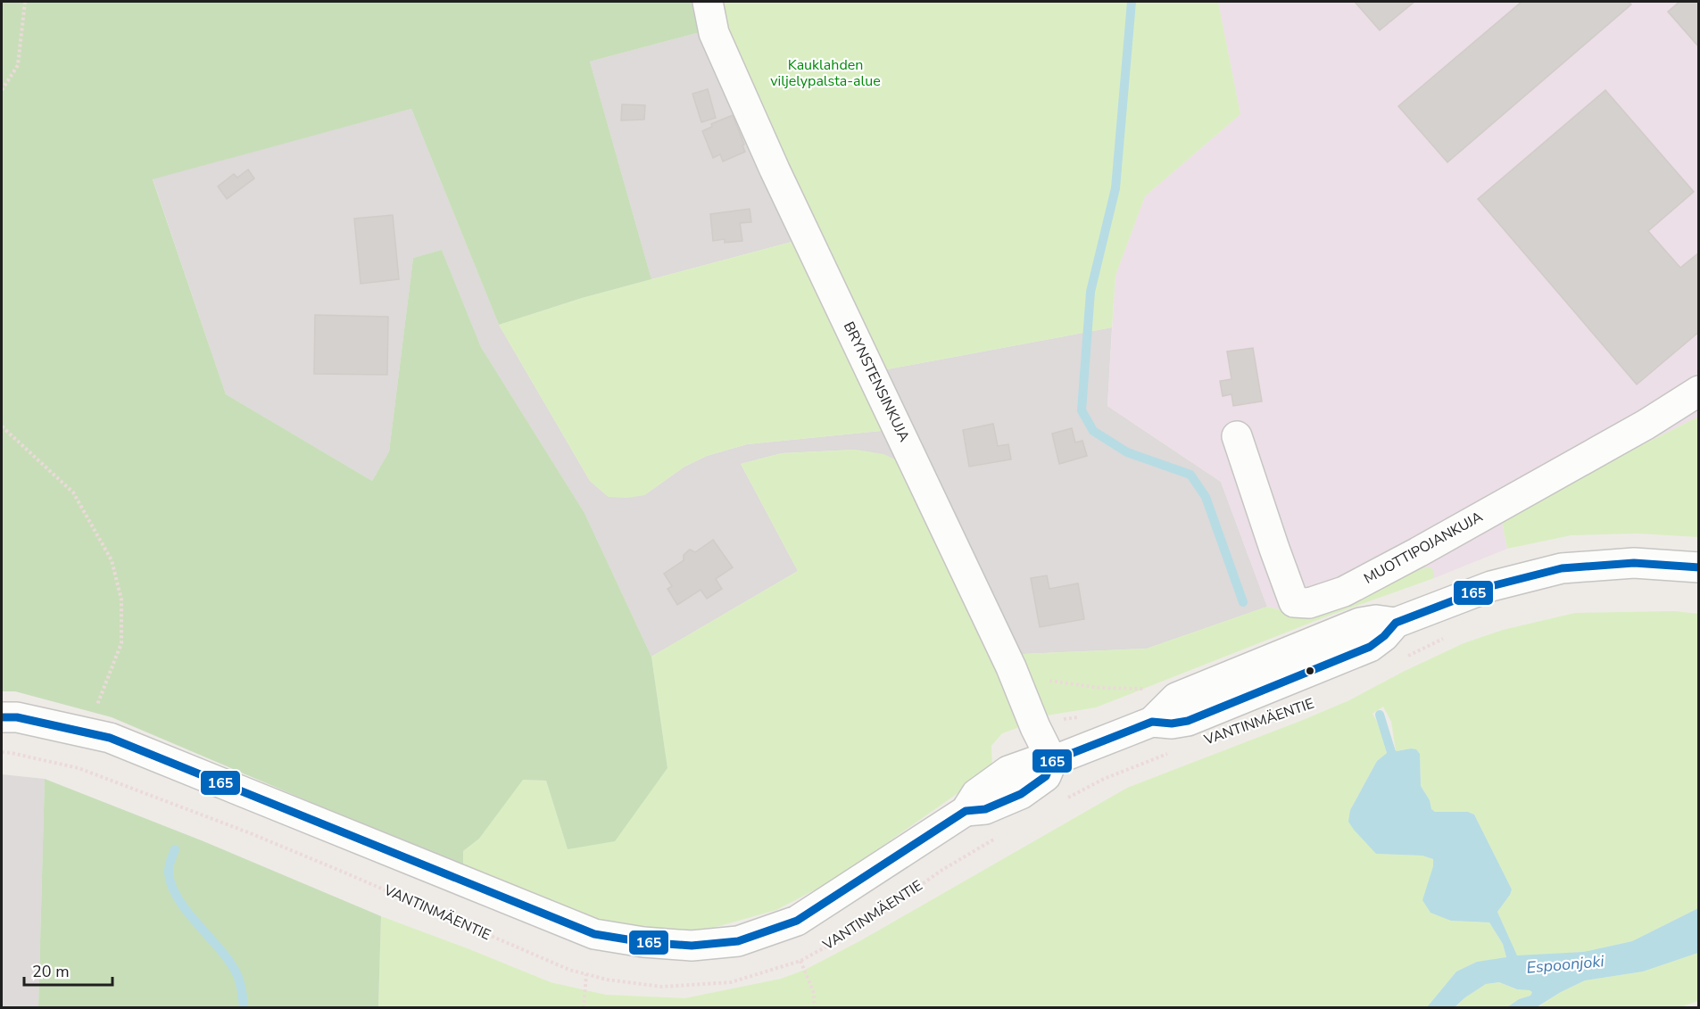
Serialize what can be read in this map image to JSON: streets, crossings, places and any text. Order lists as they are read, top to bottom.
{
  "streets": {
    "street": ["BRYNSTENSINKUJA", "MUOTTIPOJANKUJA"],
    "path": ["VANTINMÄENTIE"]
  },
  "water": ["Espoonjoki"],
  "parks": ["Kauklahden viljelypalsta-alue"],
  "lines": ["transit line 165"],
  "scale_bar": "20 m"
}
